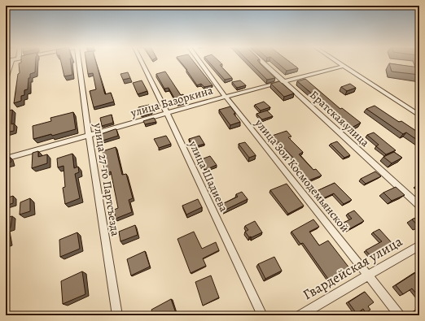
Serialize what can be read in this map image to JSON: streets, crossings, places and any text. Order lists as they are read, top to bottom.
{
  "streets": {
    "street": [
      "улица Базоркина",
      "Братская улица",
      "улица Зои Космодемьянской",
      "улица Шадиева",
      "улица 27-го Партсъезда",
      "Гвардейская улица"
    ]
  },
  "crossings": [
    ["улица Базоркина", "Братская улица"],
    ["улица Базоркина", "улица Зои Космодемьянской"],
    ["улица Базоркина", "улица Шадиева"],
    ["улица Базоркина", "улица 27-го Партсъезда"],
    ["улица Зои Космодемьянской", "Гвардейская улица"]
  ]
}
